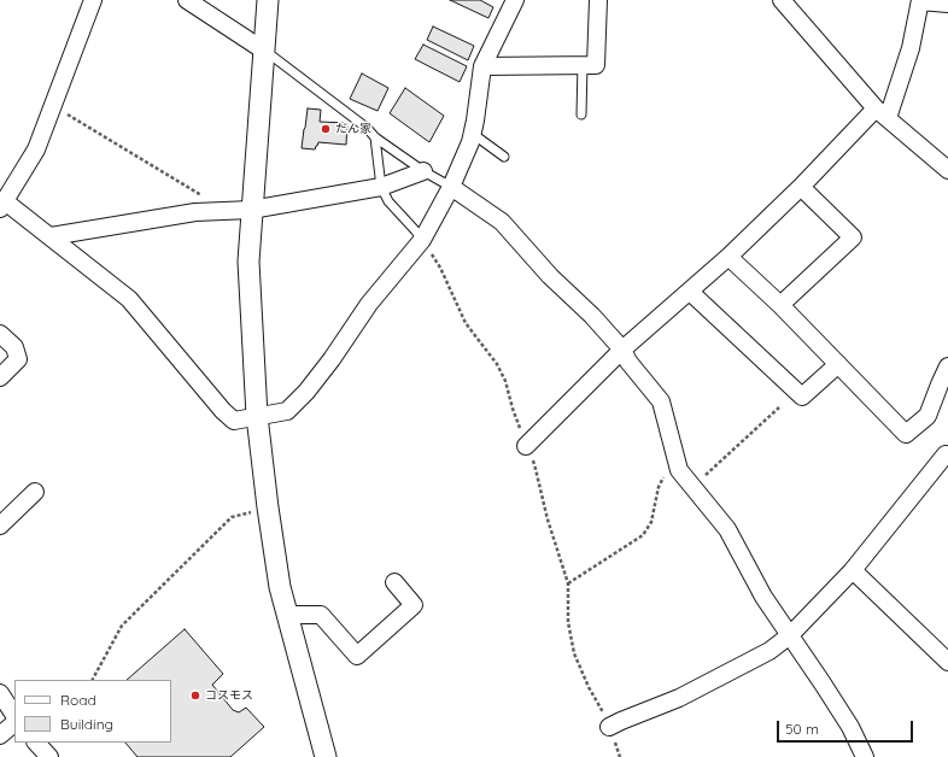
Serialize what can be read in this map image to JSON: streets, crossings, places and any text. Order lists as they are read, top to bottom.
{
  "places": ["だん家", "コスモス"],
  "legend": ["Road", "Building"],
  "scale_bar": "50 m"
}
